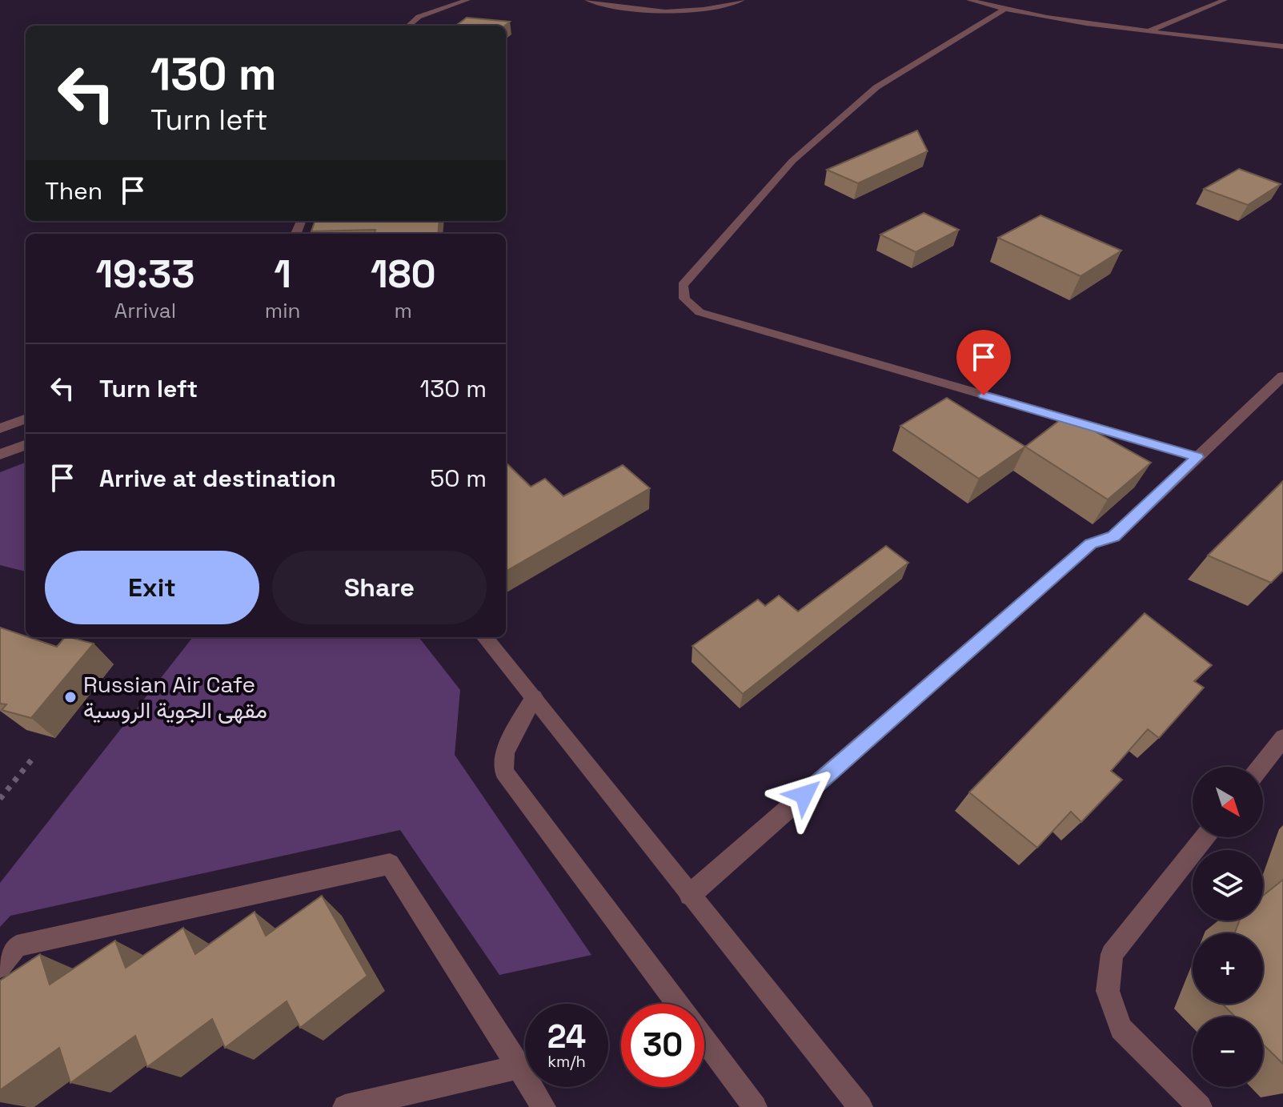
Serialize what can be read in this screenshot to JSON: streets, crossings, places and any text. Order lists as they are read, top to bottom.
{
  "places": ["Russian Air Cafe مقهى الجوية الروسية"],
  "north": "bottom right",
  "page": {
    "turn": ["130 m", "Turn left"],
    "then": "Then",
    "eta": [
      "19:33",
      "Arrival",
      "1",
      "min",
      "180",
      "m"
    ],
    "list": [
      {
        "name": "Turn left",
        "value": "130 m"
      },
      {
        "name": "Arrive at destination",
        "value": "50 m"
      }
    ],
    "buttons": ["Exit", "Share"],
    "map_buttons": ["+", "−"],
    "speed": "24 km/h",
    "limit": "30"
  }
}
